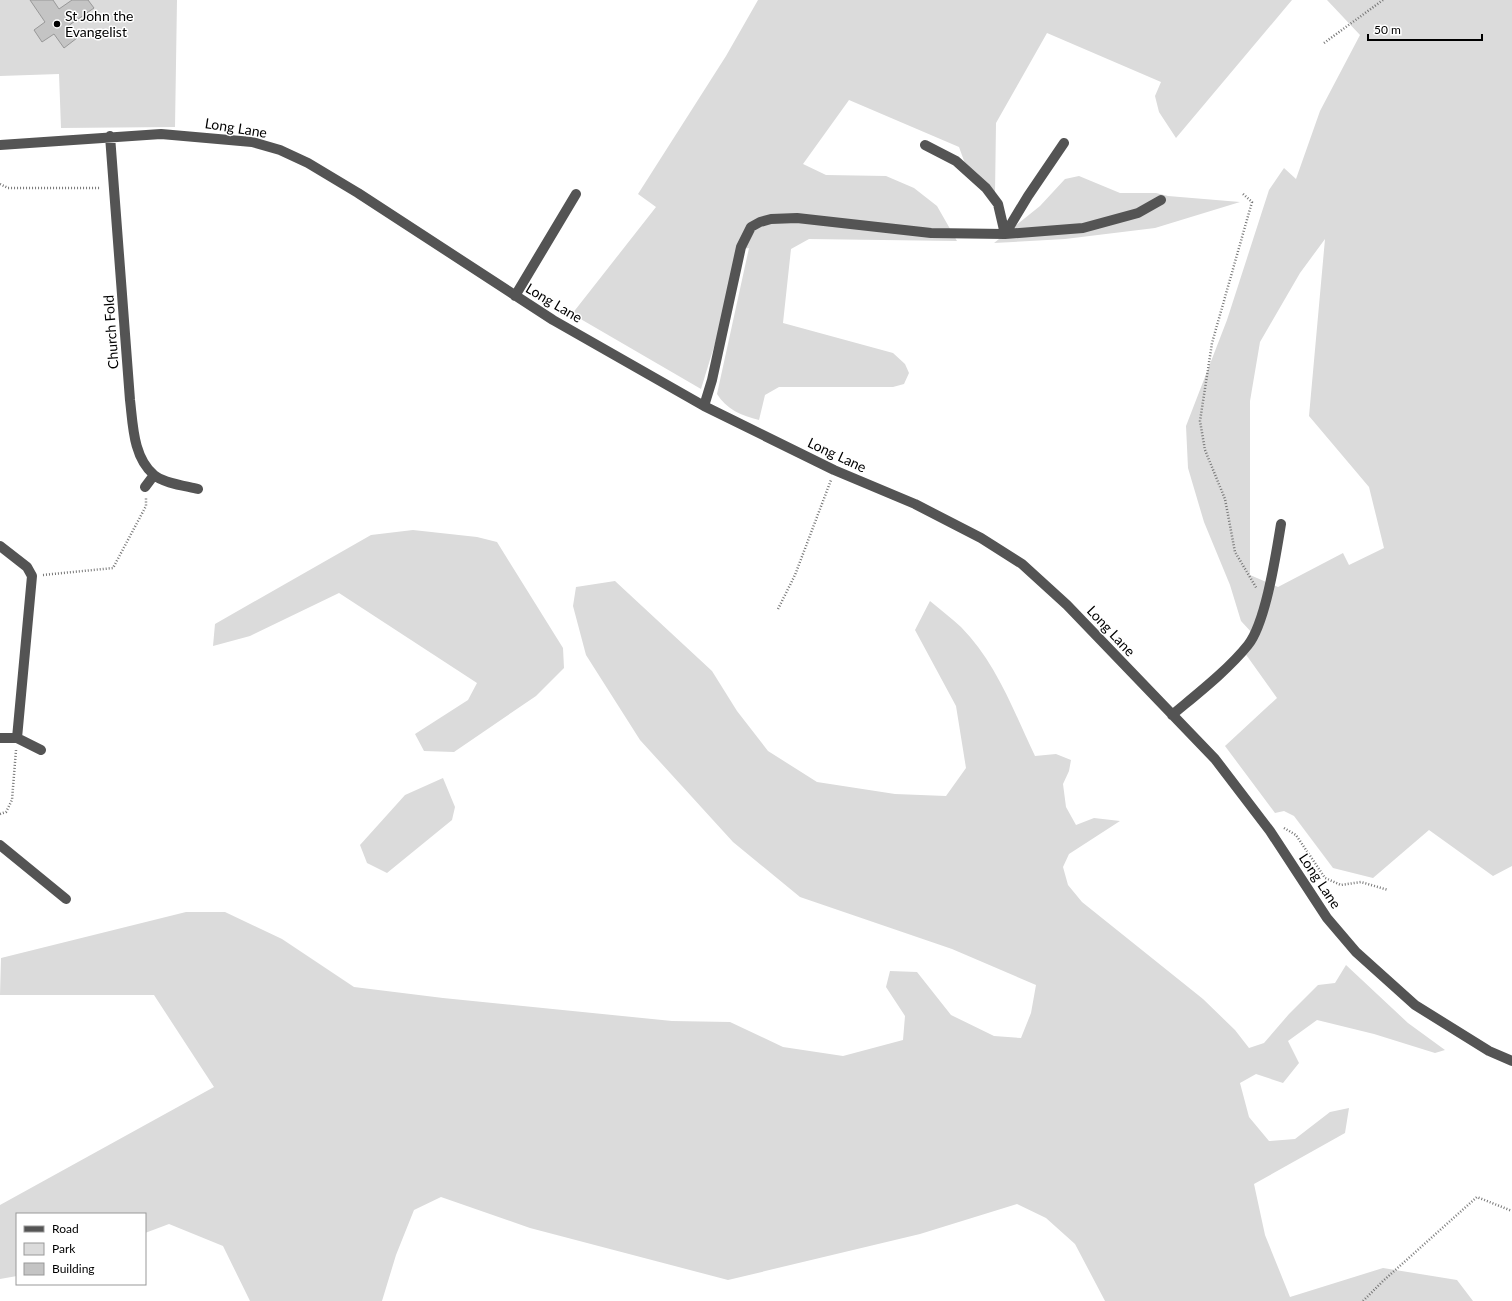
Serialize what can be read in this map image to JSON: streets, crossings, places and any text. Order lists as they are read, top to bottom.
{
  "streets": {
    "street": ["Long Lane", "Church Fold"]
  },
  "crossings": [
    ["Long Lane", "Church Fold"]
  ],
  "places": ["St John the Evangelist"],
  "legend": ["Road", "Park", "Building"],
  "scale_bar": "50 m"
}
